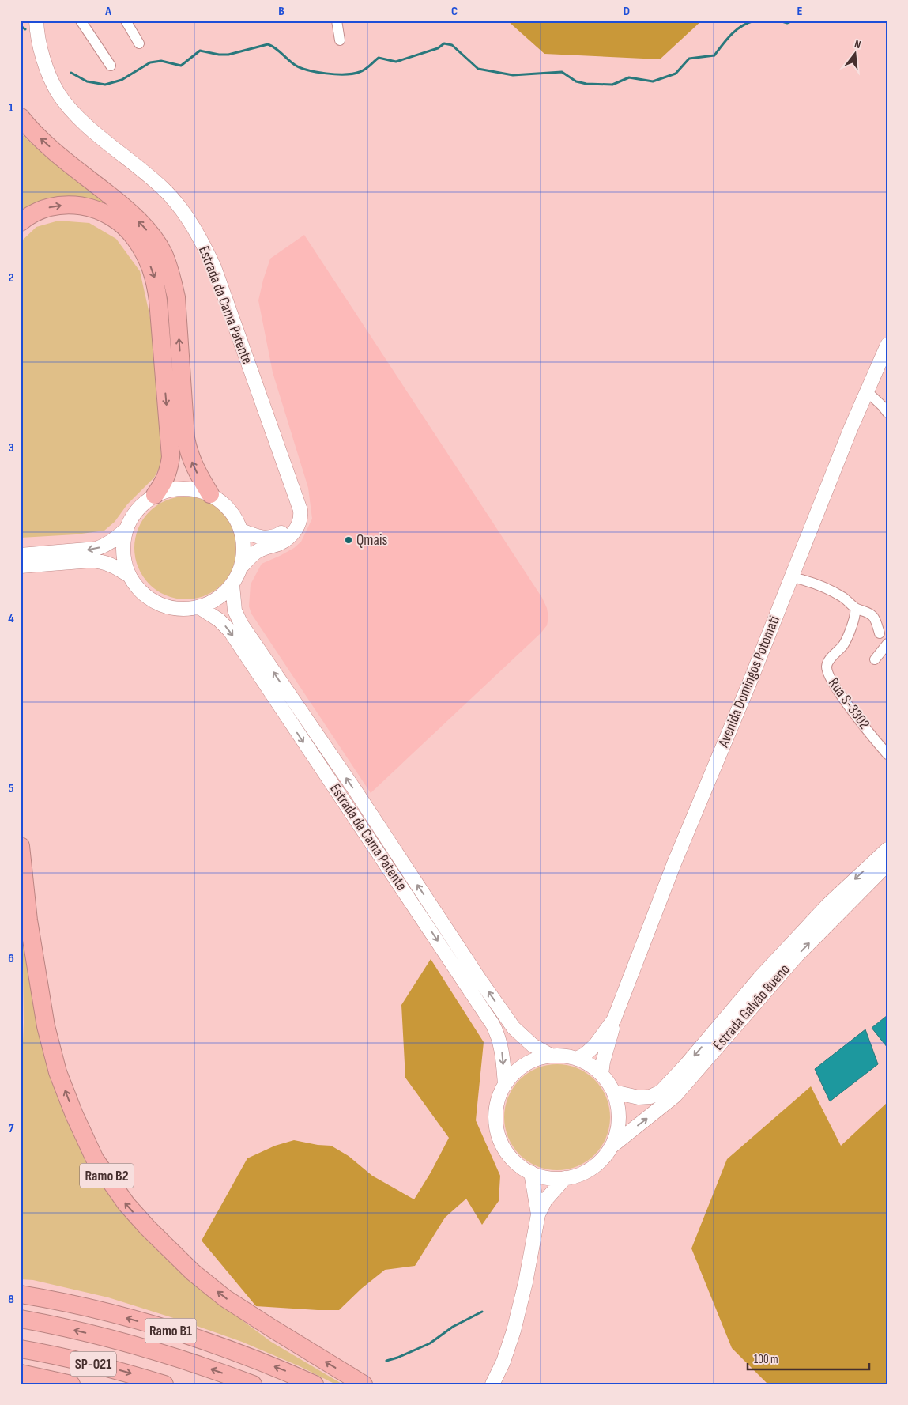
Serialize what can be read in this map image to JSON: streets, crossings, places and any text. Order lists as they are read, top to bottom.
{
  "streets": {
    "highway": ["Ramo B2", "Ramo B1", "SP-021"],
    "main road": ["Estrada da Cama Patente", "Avenida Domingos Potomati", "Estrada Galvão Bueno"],
    "street": ["Rua S-3302"]
  },
  "crossings": [
    ["Estrada da Cama Patente", "Avenida Domingos Potomati"],
    ["Estrada da Cama Patente", "Estrada Galvão Bueno"],
    ["Avenida Domingos Potomati", "Estrada Galvão Bueno"]
  ],
  "places": ["Qmais"],
  "scale_bar": "100 m",
  "north": "top",
  "grid": {
    "columns": [
      "A",
      "B",
      "C",
      "D",
      "E"
    ],
    "rows": [
      "1",
      "2",
      "3",
      "4",
      "5",
      "6",
      "7",
      "8"
    ]
  }
}
